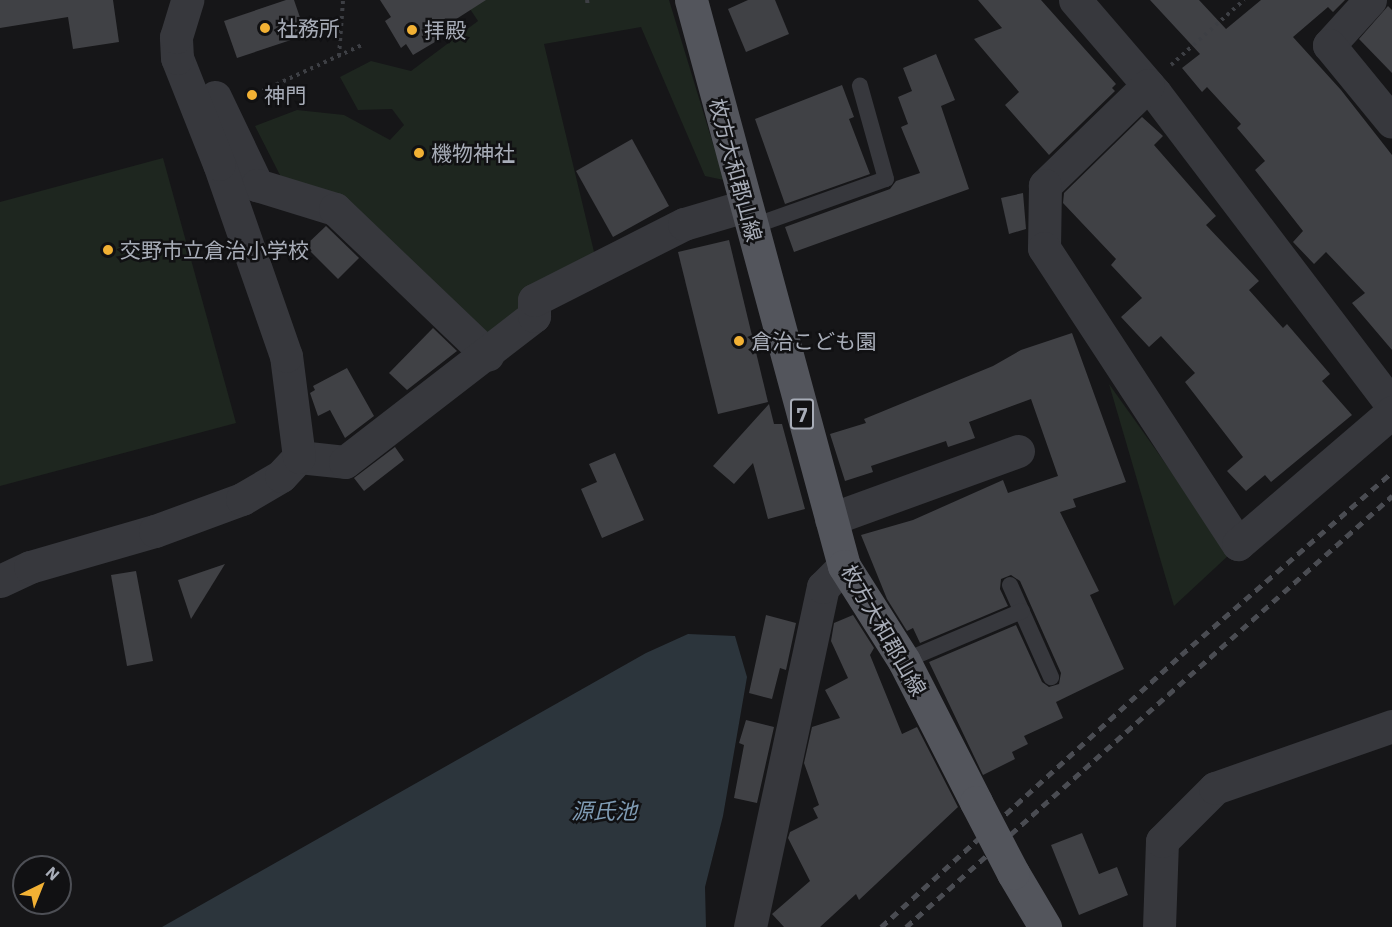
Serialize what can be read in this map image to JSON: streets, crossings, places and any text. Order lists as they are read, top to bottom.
{
  "streets": {
    "main road": ["枚方大和郡山線", "7"]
  },
  "water": ["源氏池"],
  "places": [
    "社務所",
    "拝殿",
    "神門",
    "機物神社",
    "交野市立倉治小学校",
    "倉治こども園"
  ],
  "north": "top right"
}
